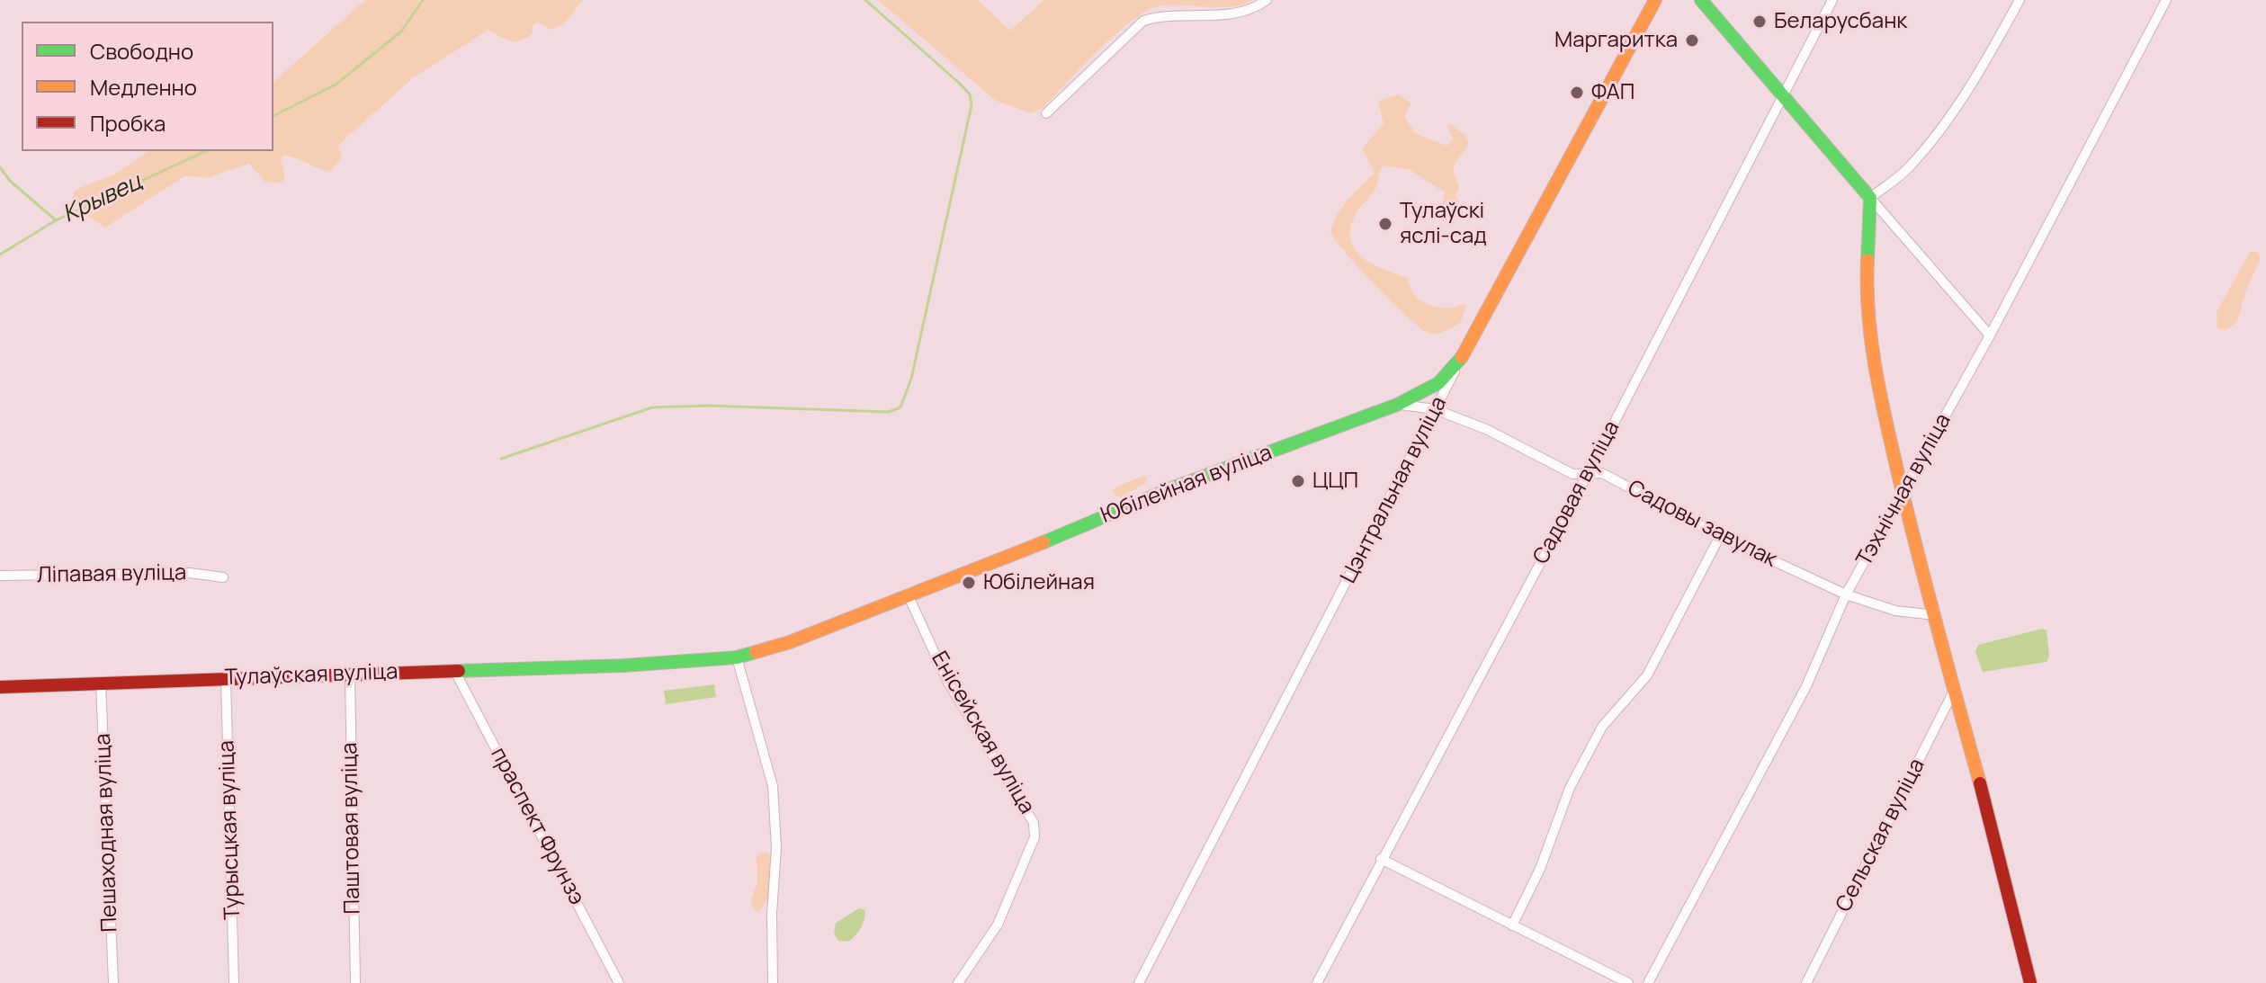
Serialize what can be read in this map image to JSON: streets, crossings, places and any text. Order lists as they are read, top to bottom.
{
  "streets": {
    "main road": ["Юбілейная вуліца", "Цэнтральная вуліца", "Тулаўская вуліца"],
    "street": [
      "Тэхнічная вуліца",
      "Садовая вуліца",
      "Садовы завулак",
      "Ліпавая вуліца",
      "Енісейская вуліца",
      "праспект Фрунзэ",
      "Паштовая вуліца",
      "Турысцкая вуліца",
      "Пешаходная вуліца",
      "Сельская вуліца"
    ]
  },
  "crossings": [
    ["Юбілейная вуліца", "Цэнтральная вуліца"],
    ["Юбілейная вуліца", "Садовы завулак"],
    ["Юбілейная вуліца", "Тулаўская вуліца"],
    ["Юбілейная вуліца", "Енісейская вуліца"],
    ["Цэнтральная вуліца", "Садовы завулак"],
    ["Тэхнічная вуліца", "Садовы завулак"],
    ["Садовая вуліца", "Садовы завулак"],
    ["Тулаўская вуліца", "праспект Фрунзэ"],
    ["Тулаўская вуліца", "Паштовая вуліца"],
    ["Тулаўская вуліца", "Турысцкая вуліца"],
    ["Тулаўская вуліца", "Пешаходная вуліца"]
  ],
  "water": ["Крывец"],
  "places": [
    "Беларусбанк",
    "Маргаритка",
    "ФАП",
    "Тулаўскі яслі-сад",
    "ЦЦП",
    "Юбілейная"
  ],
  "legend": ["Свободно", "Медленно", "Пробка"]
}
